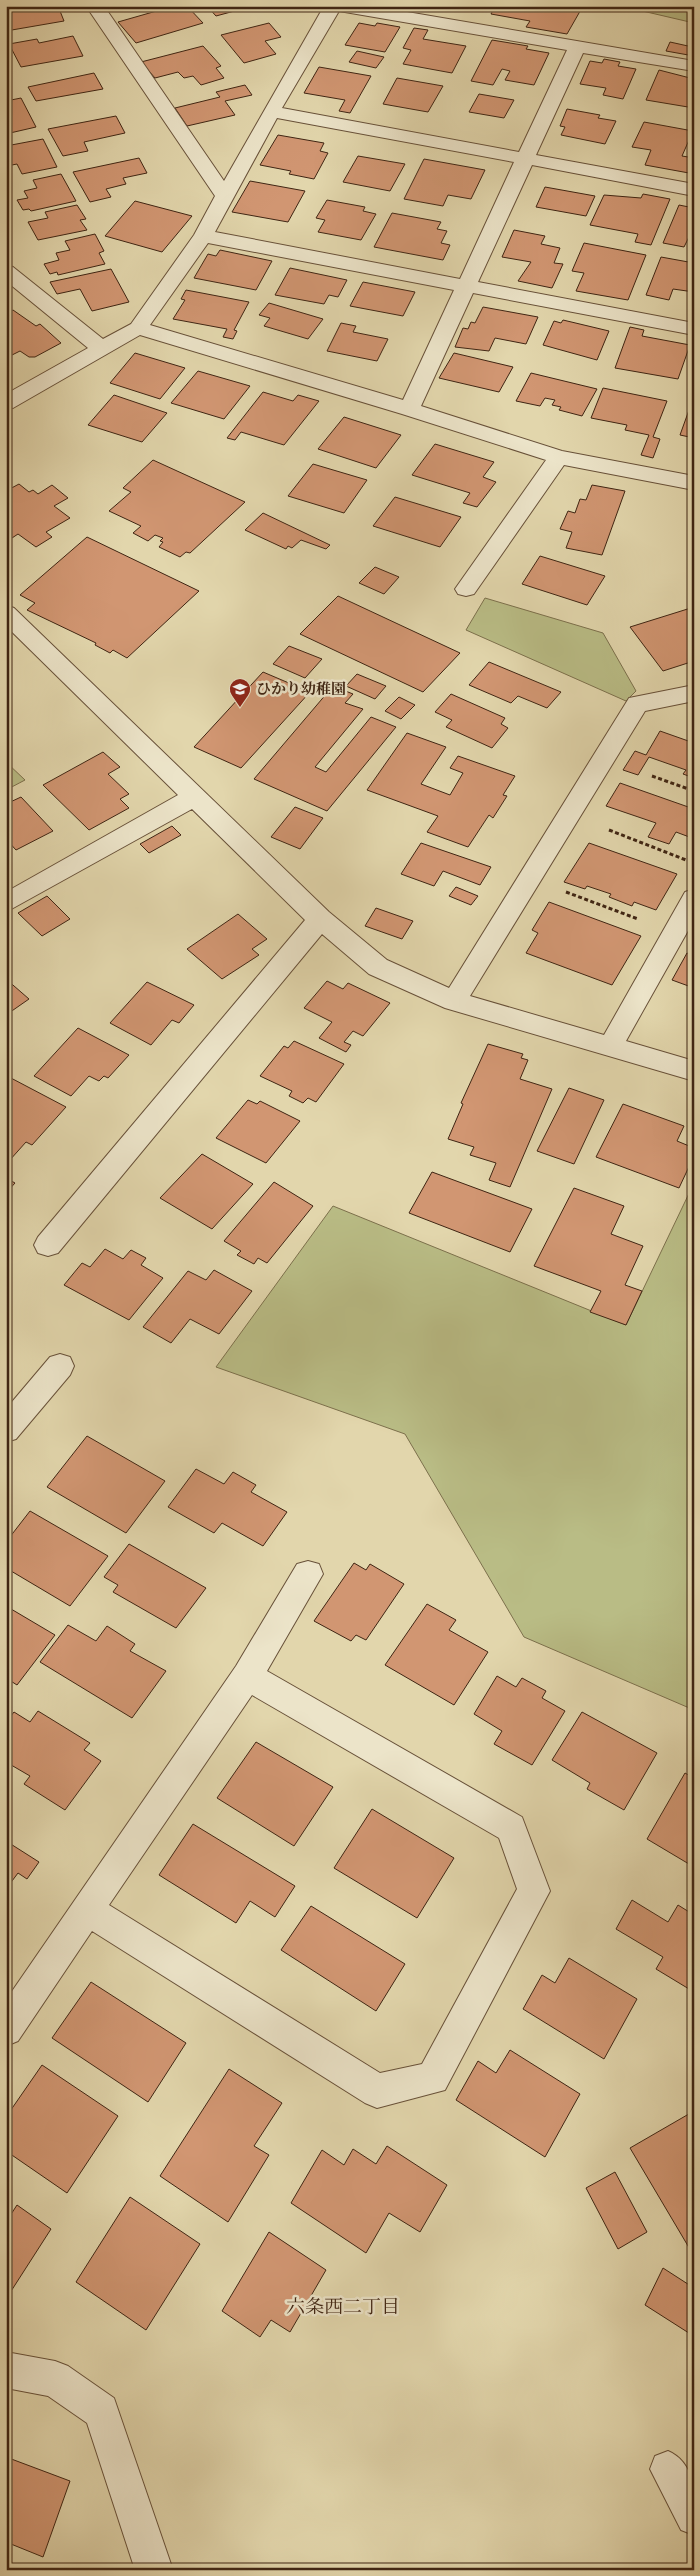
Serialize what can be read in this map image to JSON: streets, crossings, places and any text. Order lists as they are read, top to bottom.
{
  "districts": ["六条西二丁目"],
  "places": {
    "school or university": ["ひかり幼稚園"]
  }
}
